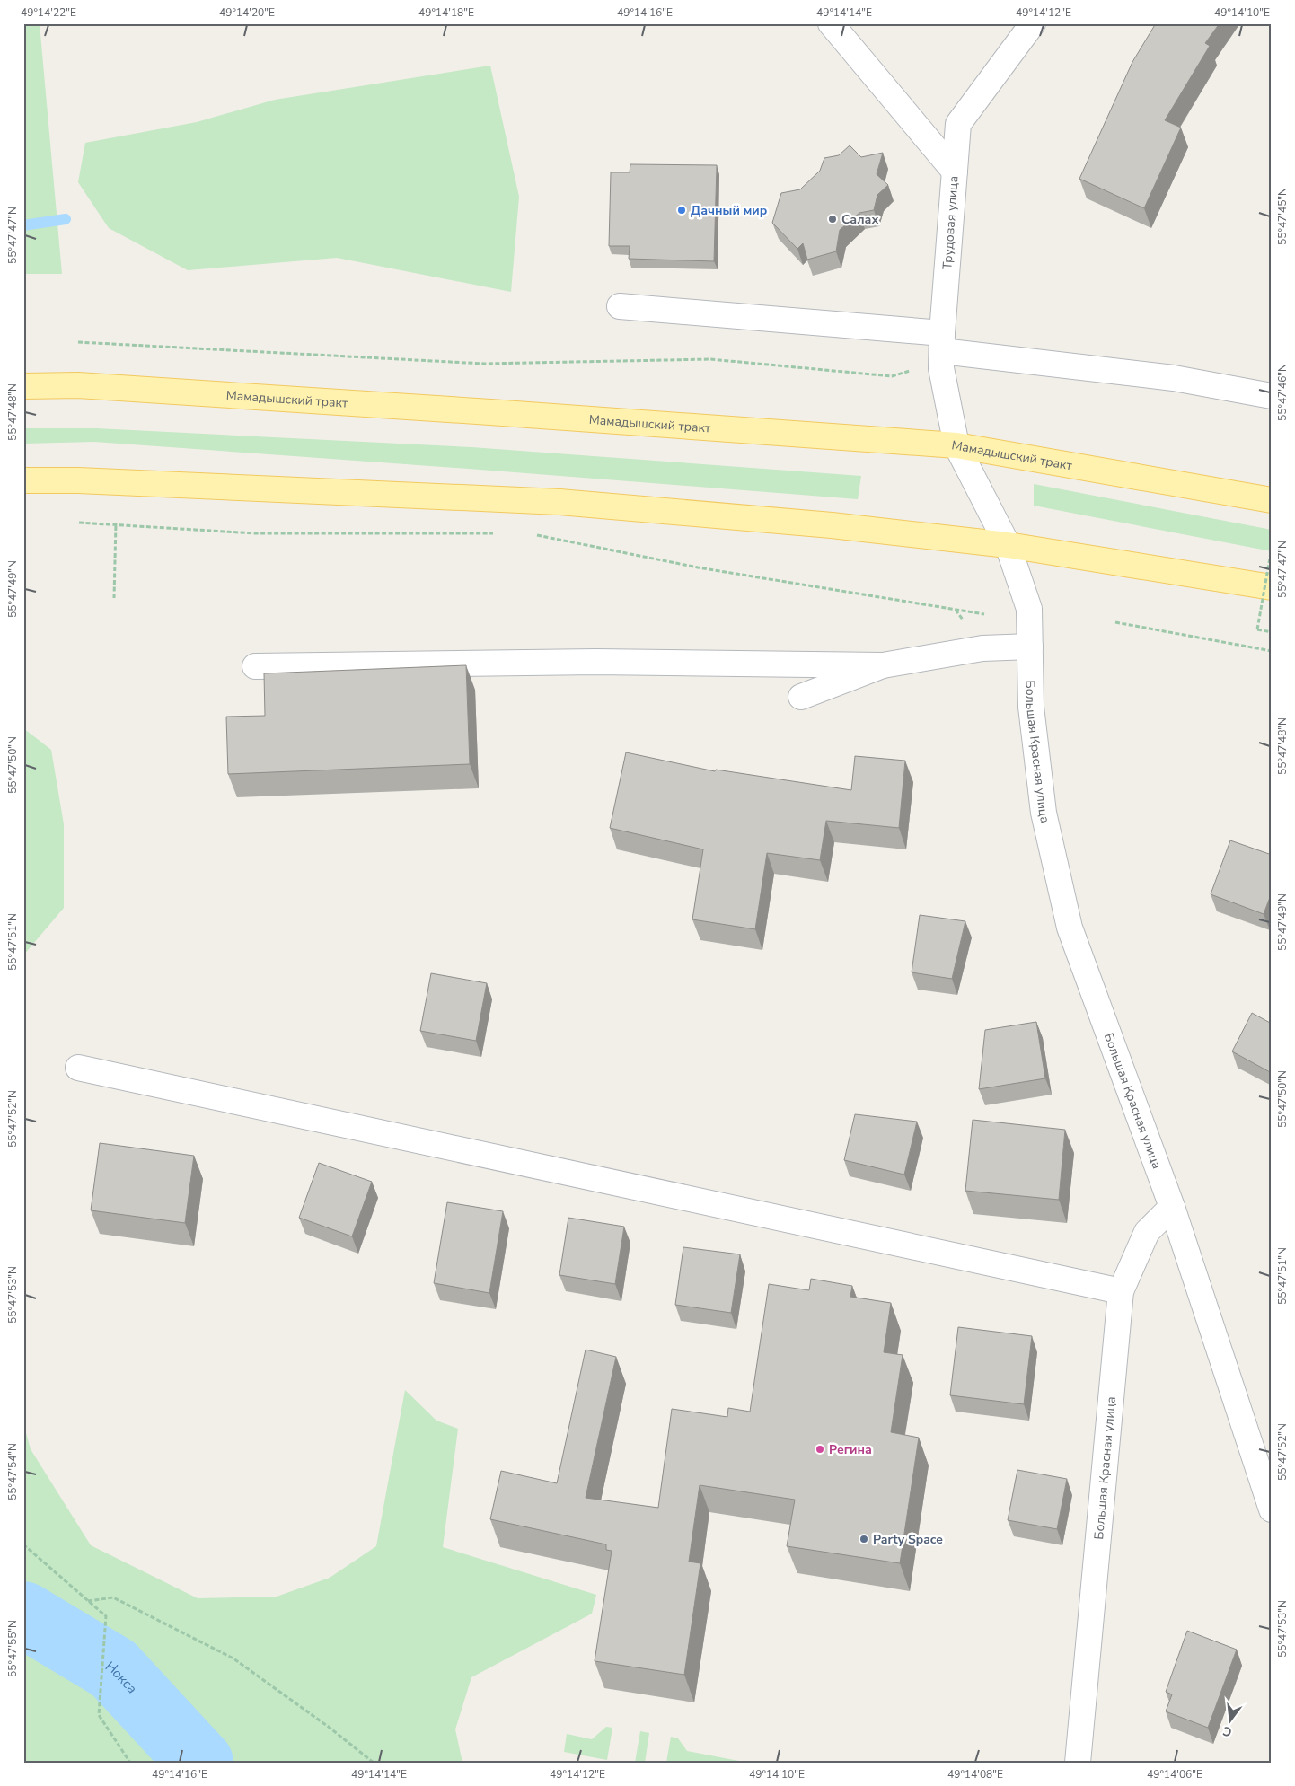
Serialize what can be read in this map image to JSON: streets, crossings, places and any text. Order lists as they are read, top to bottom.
{
  "streets": {
    "main road": ["Мамадышский тракт"],
    "street": ["Трудовая улица", "Большая Красная улица"]
  },
  "crossings": [
    ["Трудовая улица", "Мамадышский тракт"],
    ["Трудовая улица", "Большая Красная улица"],
    ["Мамадышский тракт", "Большая Красная улица"]
  ],
  "water": ["Нокса"],
  "places": [
    "Дачный мир",
    "Салах",
    "Регина",
    "Party Space"
  ],
  "north": "bottom",
  "coordinates": [
    "49°14'22\"E",
    "49°14'20\"E",
    "49°14'18\"E",
    "49°14'16\"E",
    "49°14'14\"E",
    "49°14'12\"E",
    "49°14'10\"E",
    "55°47'45\"N",
    "55°47'47\"N",
    "55°47'46\"N",
    "55°47'48\"N",
    "55°47'49\"N",
    "55°47'50\"N",
    "55°47'51\"N",
    "55°47'52\"N",
    "55°47'53\"N",
    "55°47'54\"N",
    "55°47'55\"N",
    "49°14'08\"E",
    "49°14'06\"E"
  ]
}
